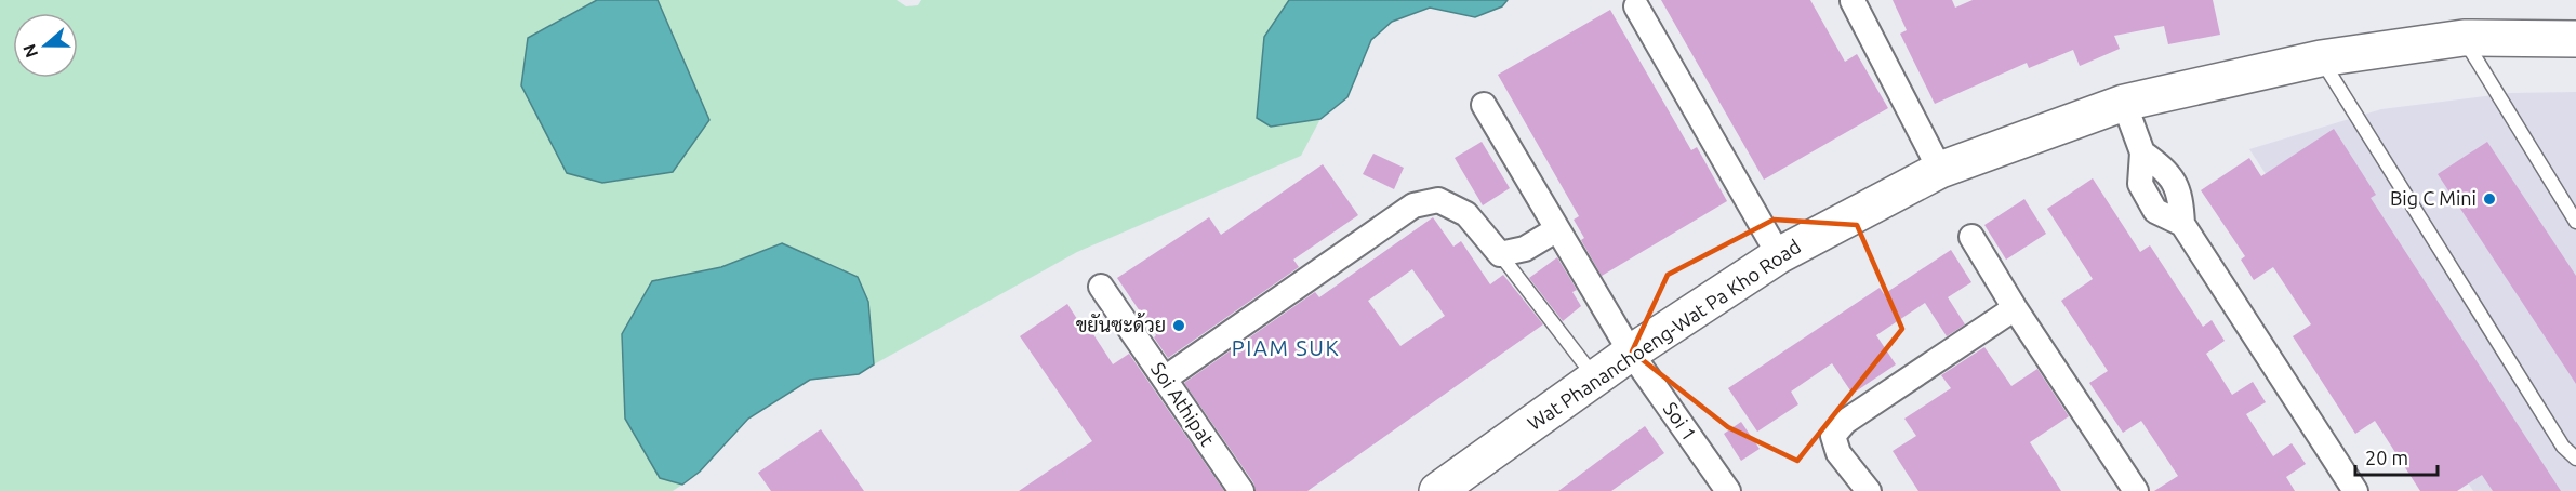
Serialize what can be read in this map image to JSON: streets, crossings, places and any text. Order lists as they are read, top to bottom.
{
  "streets": {
    "main road": ["Wat Phananchoeng-Wat Pa Kho Road"],
    "street": ["Soi Athipat", "Soi 1"]
  },
  "crossings": [
    ["Wat Phananchoeng-Wat Pa Kho Road", "Soi 1"]
  ],
  "districts": ["PIAM SUK"],
  "places": ["Big C Mini", "ขยันซะด้วย"],
  "scale_bar": "20 m",
  "north": "left"
}
